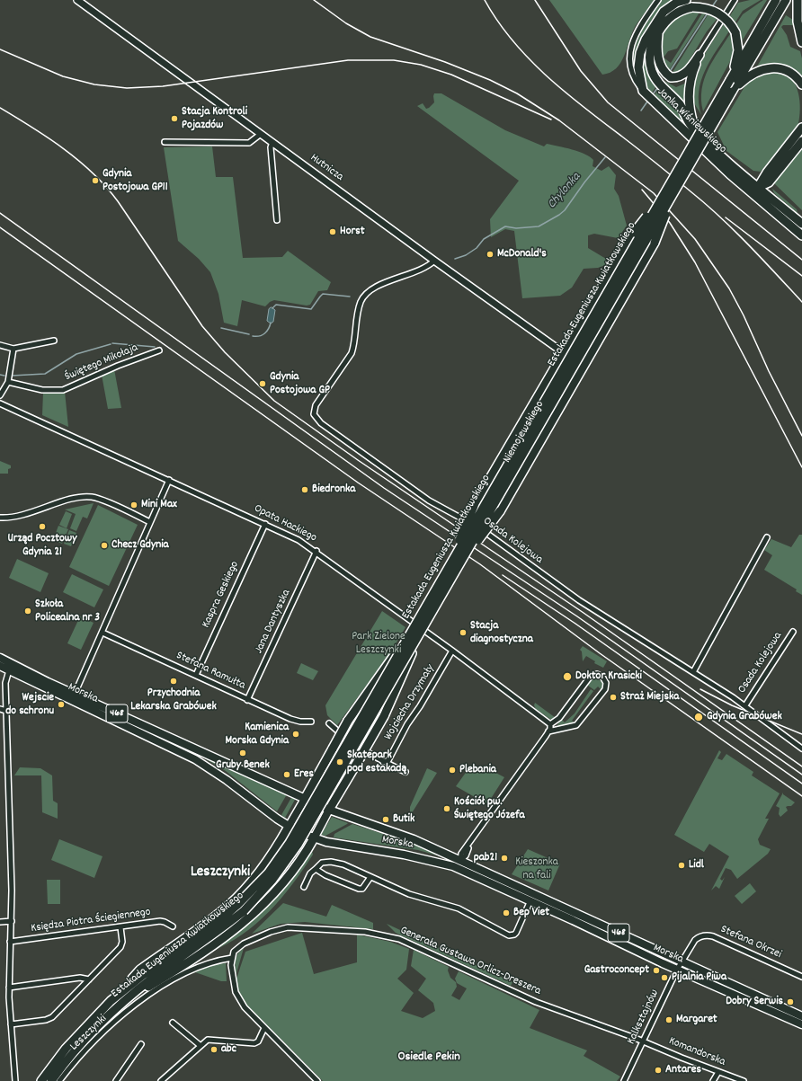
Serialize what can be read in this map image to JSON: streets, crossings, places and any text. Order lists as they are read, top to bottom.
{
  "streets": {
    "highway": ["Janka Wiśniewskiego", "Estakada Eugeniusza Kwiatkowskiego"],
    "main road": ["Hutnicza", "Morska", "468"],
    "street": [
      "Świętego Mikołaja",
      "Niemojewskiego",
      "Opata Hackiego",
      "Osada Kolejowa",
      "Kaspra Geskiego",
      "Jana Dantyszka",
      "Stefana Ramułta",
      "Wojciecha Drzymały",
      "Księdza Piotra Ściegiennego",
      "Stefana Okrzei",
      "Generała Gustawa Orlicz-Dreszera",
      "Kalksztajnów",
      "Leszczynki",
      "Komandorska"
    ]
  },
  "crossings": [
    ["Hutnicza", "Osada Kolejowa"],
    ["Niemojewskiego", "Osada Kolejowa"],
    ["Opata Hackiego", "Kaspra Geskiego"],
    ["Opata Hackiego", "Jana Dantyszka"],
    ["Opata Hackiego", "Wojciecha Drzymały"],
    ["Kaspra Geskiego", "Stefana Ramułta"],
    ["Jana Dantyszka", "Stefana Ramułta"],
    ["Morska", "Stefana Okrzei"],
    ["Morska", "Kalksztajnów"],
    ["Stefana Okrzei", "Kalksztajnów"],
    ["Generała Gustawa Orlicz-Dreszera", "Kalksztajnów"],
    ["Generała Gustawa Orlicz-Dreszera", "Leszczynki"],
    ["Generała Gustawa Orlicz-Dreszera", "Komandorska"],
    ["Kalksztajnów", "Komandorska"]
  ],
  "districts": ["Leszczynki", "Osiedle Pekin"],
  "water": ["Chylonka"],
  "parks": ["Park Zielone Leszczynki", "Kieszonka na fali"],
  "places": [
    "Stacja Kontroli Pojazdów",
    "Gdynia Postojowa GP11",
    "Horst",
    "McDonald's",
    "Gdynia Postojowa GP",
    "Biedronka",
    "Mini Max",
    "Urząd Pocztowy Gdynia 21",
    "Checz Gdynia",
    "Szkoła Policealna nr 3",
    "Stacja diagnostyczna",
    "Doktor Krasicki",
    "Przychodnia Lekarska Grabówek",
    "Straż Miejska",
    "Wejscie do schronu",
    "Gdynia Grabówek",
    "Kamienica Morska Gdynia",
    "Gruby Benek",
    "Skatepark pod estakadą",
    "Plebania",
    "Eres",
    "Kościół pw. Świętego Józefa",
    "Butik",
    "pab21",
    "Lidl",
    "Bep Viet",
    "Gastroconcept",
    "Pijalnia Piwa",
    "Dobry Serwis",
    "Margaret",
    "abc",
    "Antares"
  ]
}
